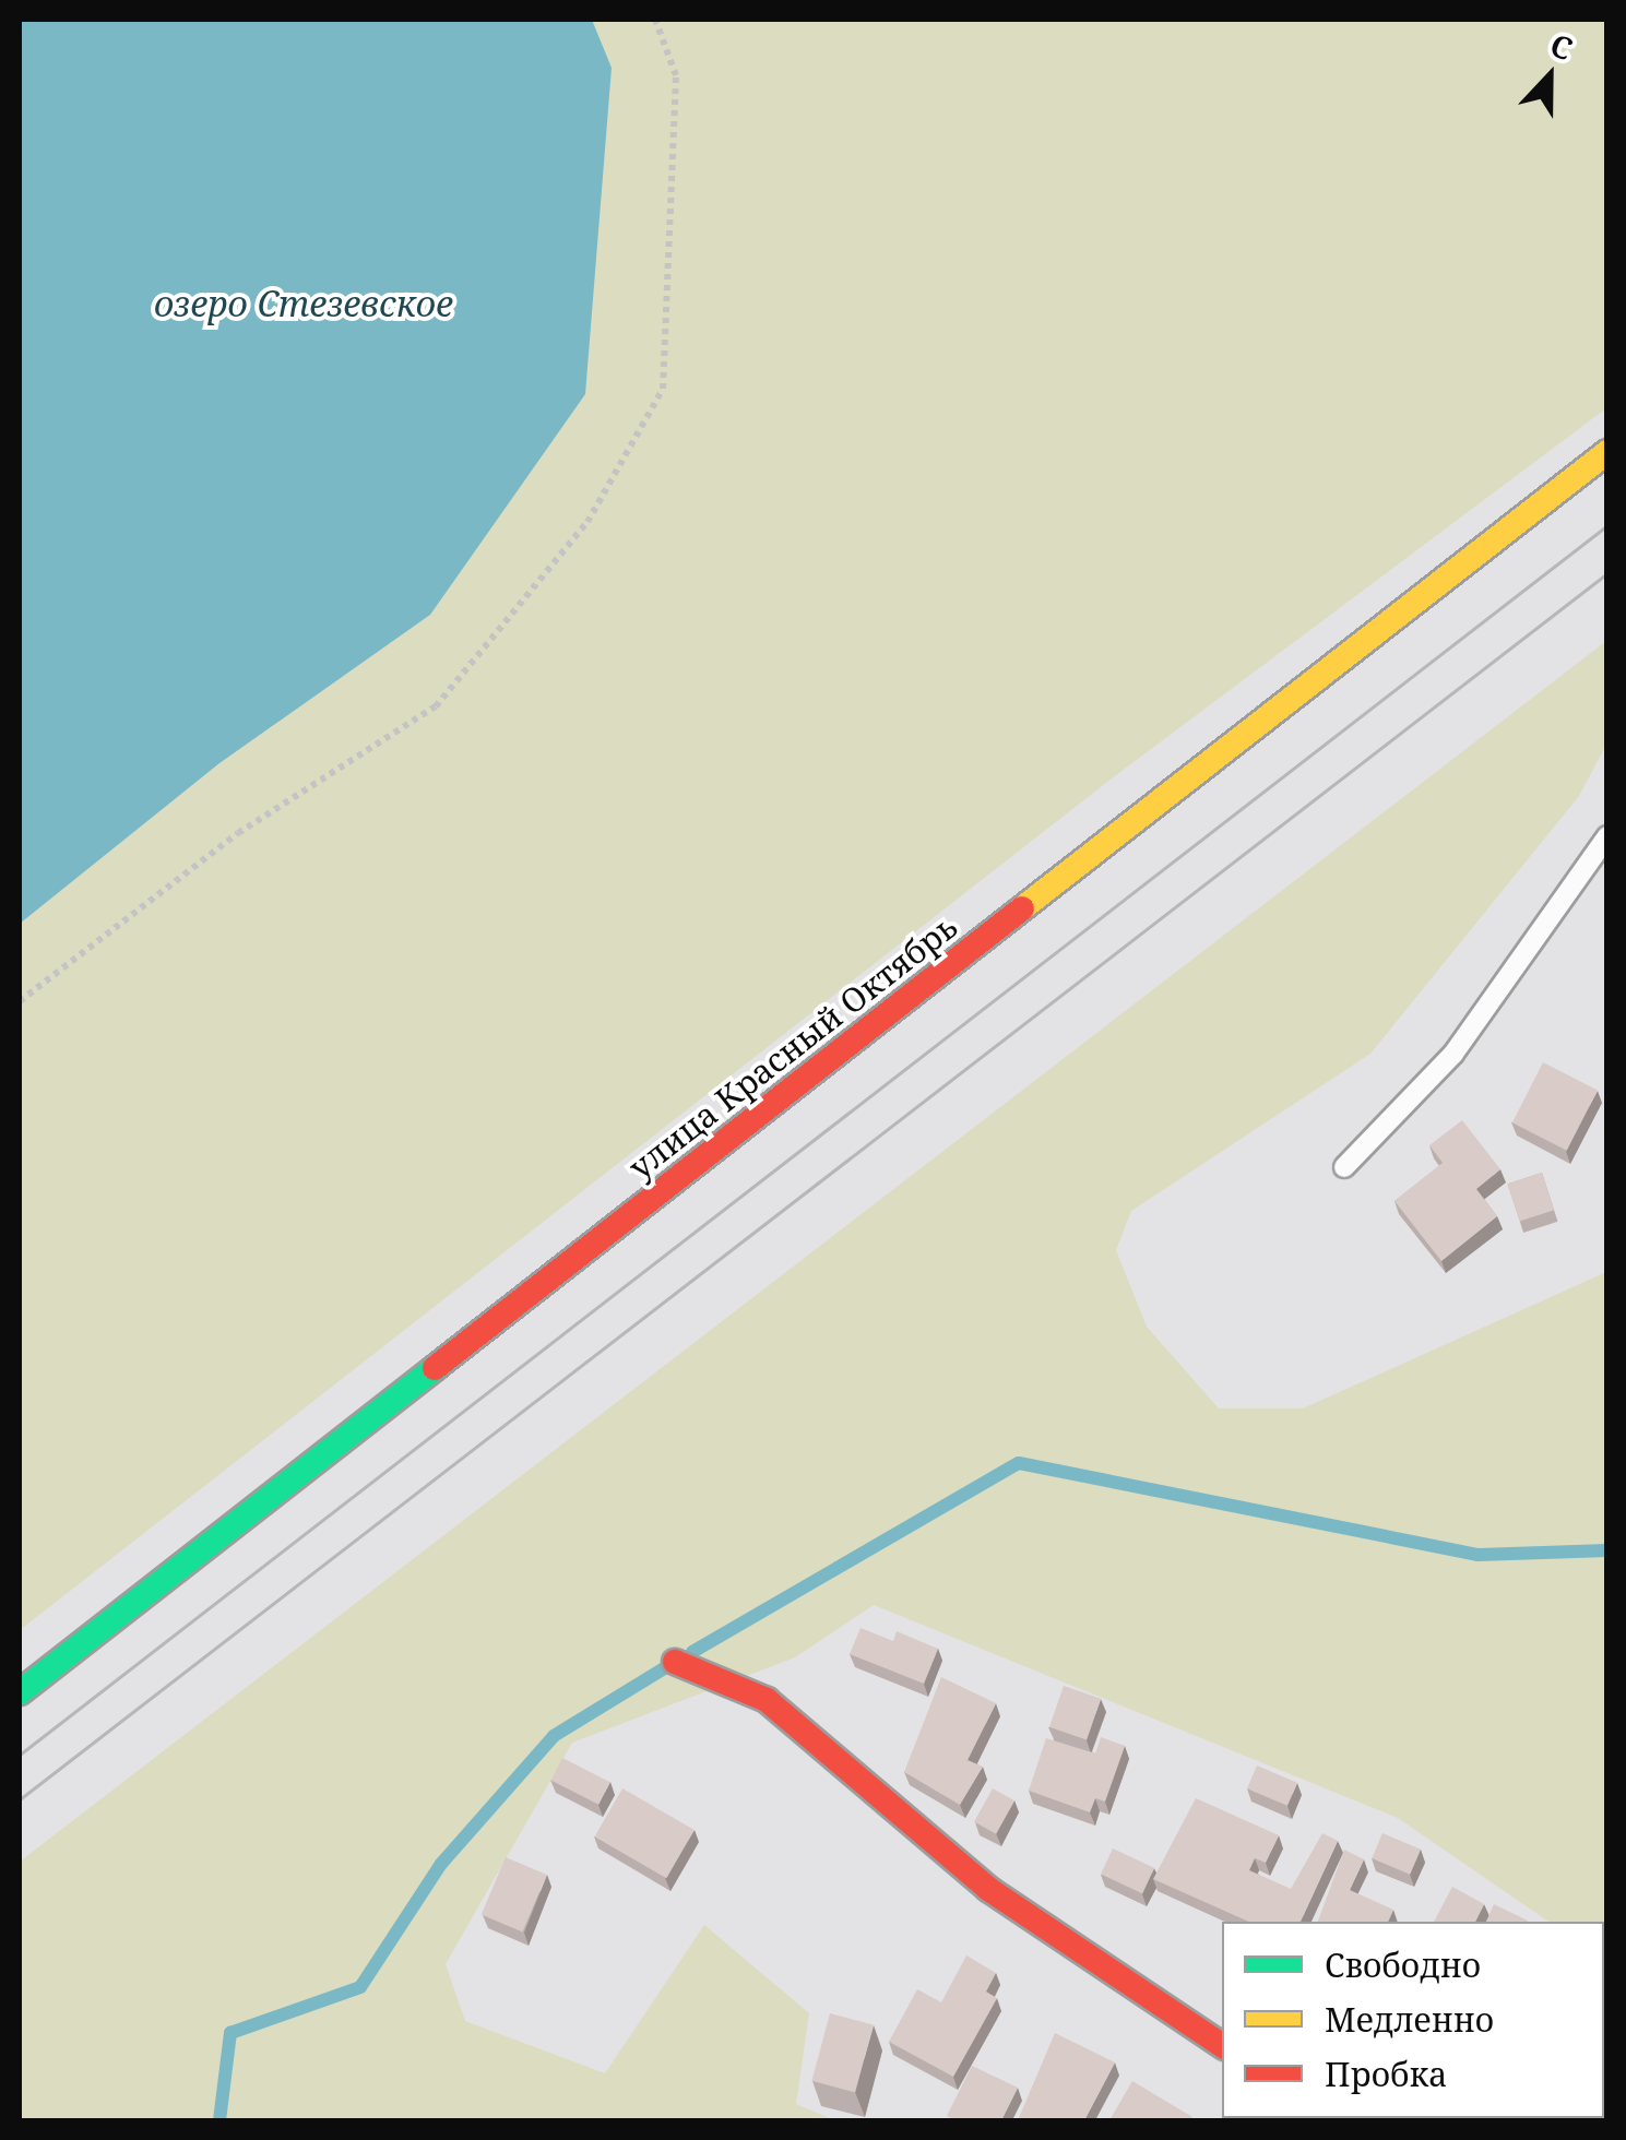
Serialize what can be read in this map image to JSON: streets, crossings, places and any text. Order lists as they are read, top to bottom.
{
  "streets": {
    "main road": ["улица Красный Октябрь"]
  },
  "water": ["озеро Стезевское"],
  "legend": ["Свободно", "Медленно", "Пробка"],
  "north": "top"
}
